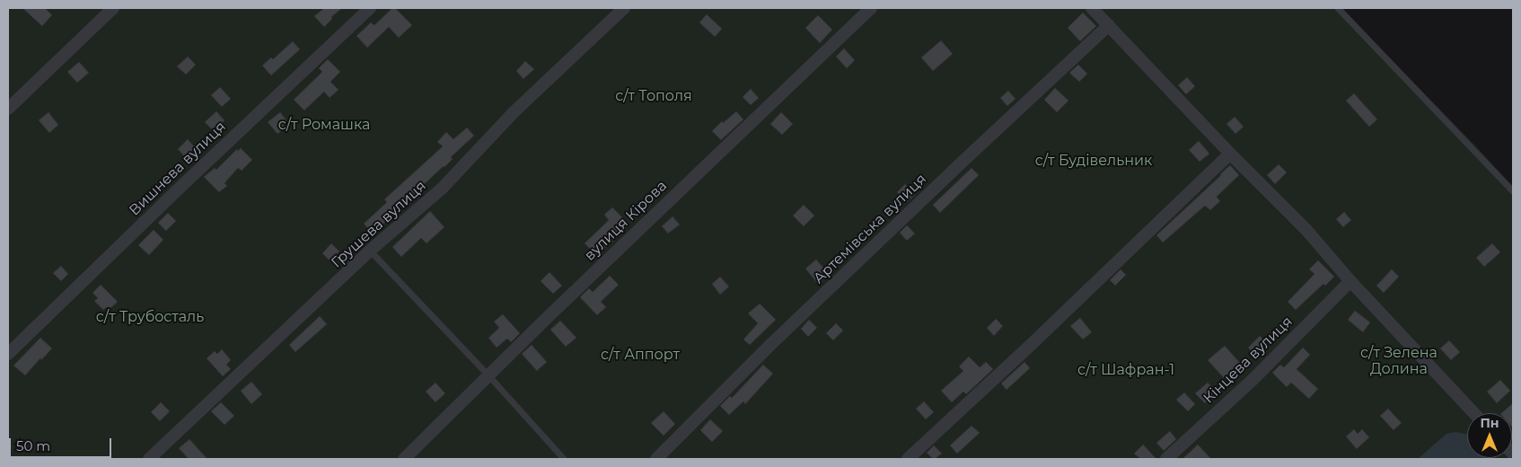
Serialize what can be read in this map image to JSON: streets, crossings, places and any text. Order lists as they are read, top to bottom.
{
  "streets": {
    "street": [
      "Вишнева вулиця",
      "вулиця Кірова",
      "Грушева вулиця",
      "Артемівська вулиця",
      "Кінцева вулиця"
    ]
  },
  "parks": [
    "с/т Тополя",
    "с/т Ромашка",
    "с/т Будівельник",
    "с/т Трубосталь",
    "с/т Зелена Долина",
    "с/т Аппорт",
    "с/т Шафран-1"
  ],
  "scale_bar": "50 m",
  "north": "top"
}
